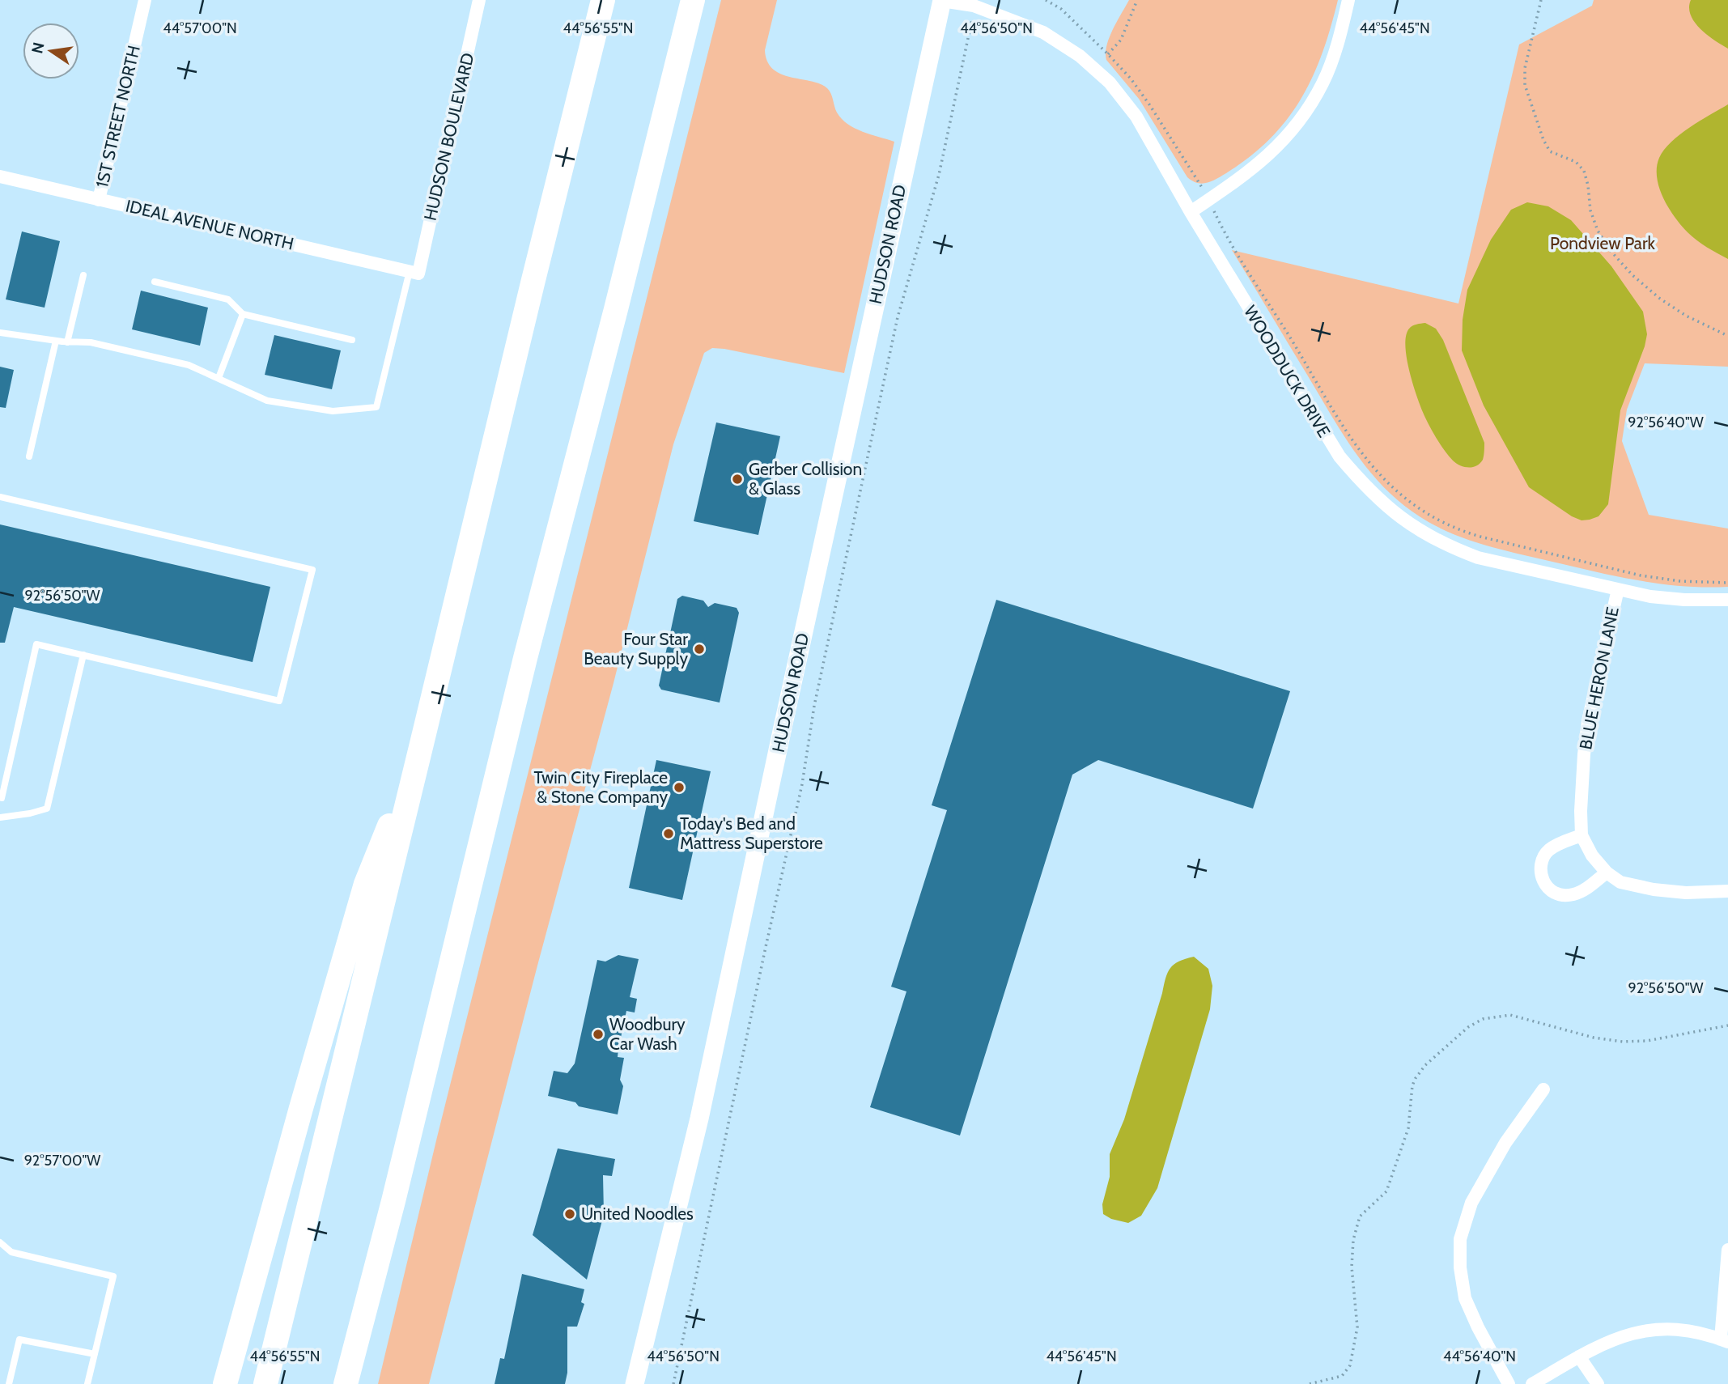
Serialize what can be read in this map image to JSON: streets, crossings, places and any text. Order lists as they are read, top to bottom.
{
  "streets": {
    "street": [
      "1ST STREET NORTH",
      "HUDSON BOULEVARD",
      "IDEAL AVENUE NORTH",
      "HUDSON ROAD",
      "WOODDUCK DRIVE",
      "BLUE HERON LANE"
    ]
  },
  "crossings": [
    ["1ST STREET NORTH", "IDEAL AVENUE NORTH"],
    ["HUDSON BOULEVARD", "IDEAL AVENUE NORTH"],
    ["HUDSON ROAD", "WOODDUCK DRIVE"],
    ["WOODDUCK DRIVE", "BLUE HERON LANE"]
  ],
  "parks": ["Pondview Park"],
  "places": [
    "Gerber Collision & Glass",
    "Four Star Beauty Supply",
    "Twin City Fireplace & Stone Company",
    "Today's Bed and Mattress Superstore",
    "Woodbury Car Wash",
    "United Noodles"
  ],
  "north": "left",
  "coordinates": [
    "44°57'00\"N",
    "44°56'55\"N",
    "44°56'50\"N",
    "44°56'45\"N",
    "92°56'40\"W",
    "92°56'50\"W",
    "92°57'00\"W",
    "44°56'40\"N"
  ]
}
